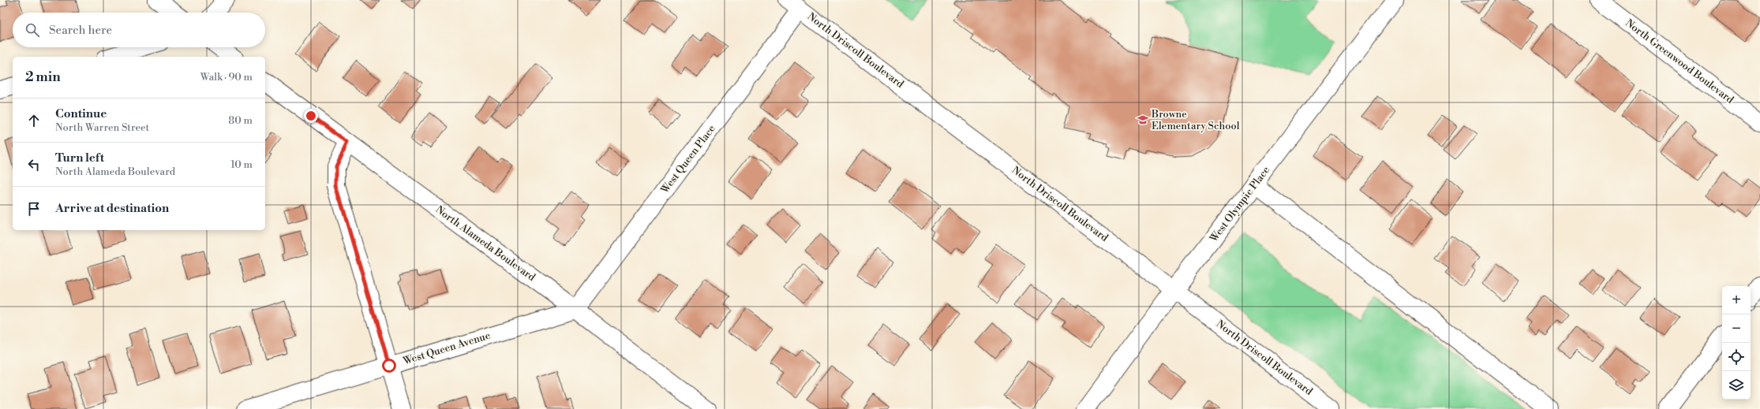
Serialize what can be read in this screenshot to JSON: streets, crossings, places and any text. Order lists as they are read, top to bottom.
{
  "streets": {
    "street": [
      "North Driscoll Boulevard",
      "North Greenwood Boulevard",
      "West Queen Place",
      "West Olympic Place",
      "North Alameda Boulevard",
      "West Queen Avenue"
    ]
  },
  "crossings": [
    ["North Driscoll Boulevard", "West Queen Place"],
    ["North Driscoll Boulevard", "West Olympic Place"],
    ["West Queen Place", "North Alameda Boulevard"],
    ["West Queen Place", "West Queen Avenue"],
    ["North Alameda Boulevard", "West Queen Avenue"]
  ],
  "places": {
    "school or university": ["Browne Elementary School"]
  },
  "page": {
    "search": "Search here",
    "heading": ["2 min", "Walk · 90 m"],
    "list": [
      ["Continue", "North Warren Street", "80 m"],
      ["Turn left", "North Alameda Boulevard", "10 m"],
      "Arrive at destination"
    ],
    "map_buttons": ["+", "−"]
  }
}
